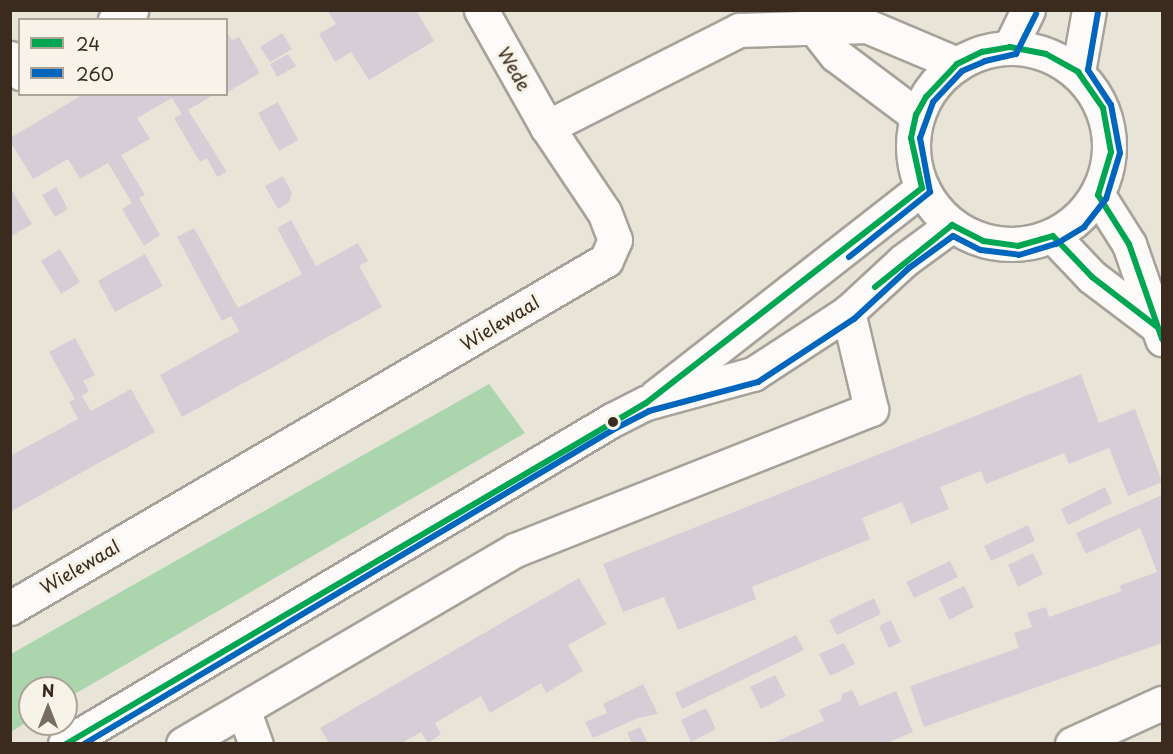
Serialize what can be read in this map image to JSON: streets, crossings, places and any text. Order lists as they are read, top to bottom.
{
  "streets": {
    "street": ["Wede", "Wielewaal"]
  },
  "crossings": [
    ["Wede", "Wielewaal"]
  ],
  "lines": ["transit line 260", "transit line 24"],
  "legend": ["24", "260"],
  "north": "top"
}
